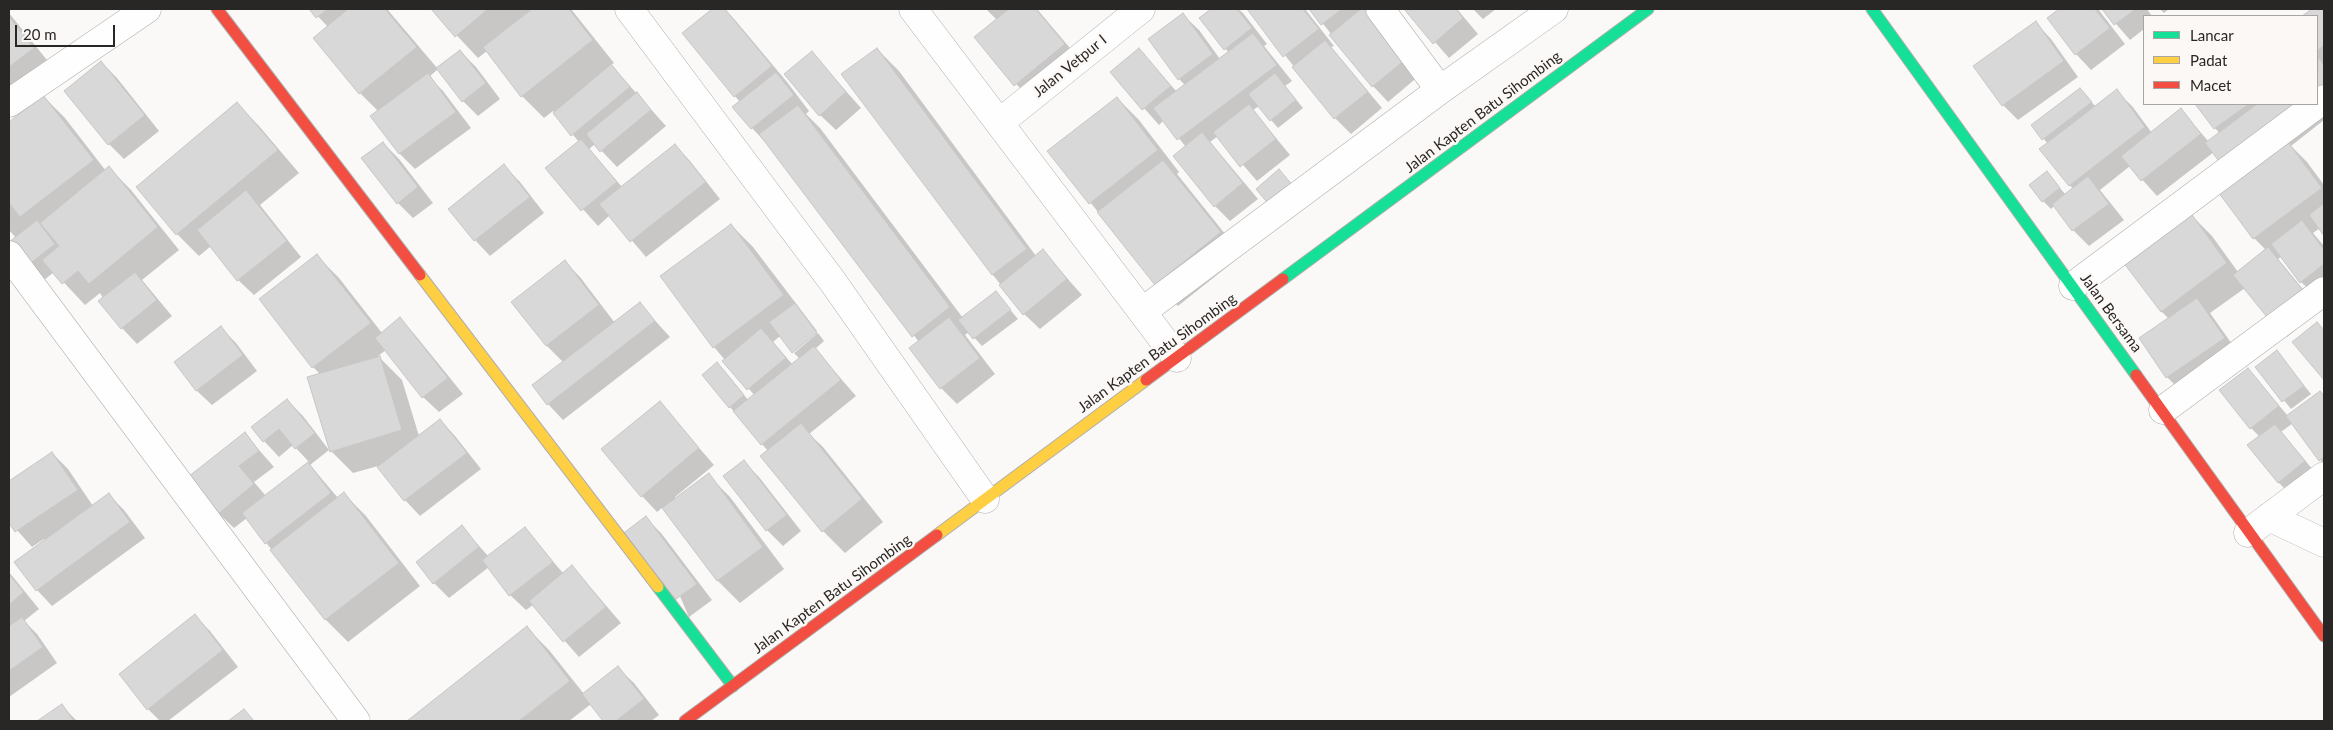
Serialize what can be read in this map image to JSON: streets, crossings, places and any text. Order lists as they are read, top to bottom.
{
  "streets": {
    "street": ["Jalan Vetpur I", "Jalan Kapten Batu Sihombing", "Jalan Bersama"]
  },
  "legend": ["Lancar", "Padat", "Macet"],
  "scale_bar": "20 m"
}
